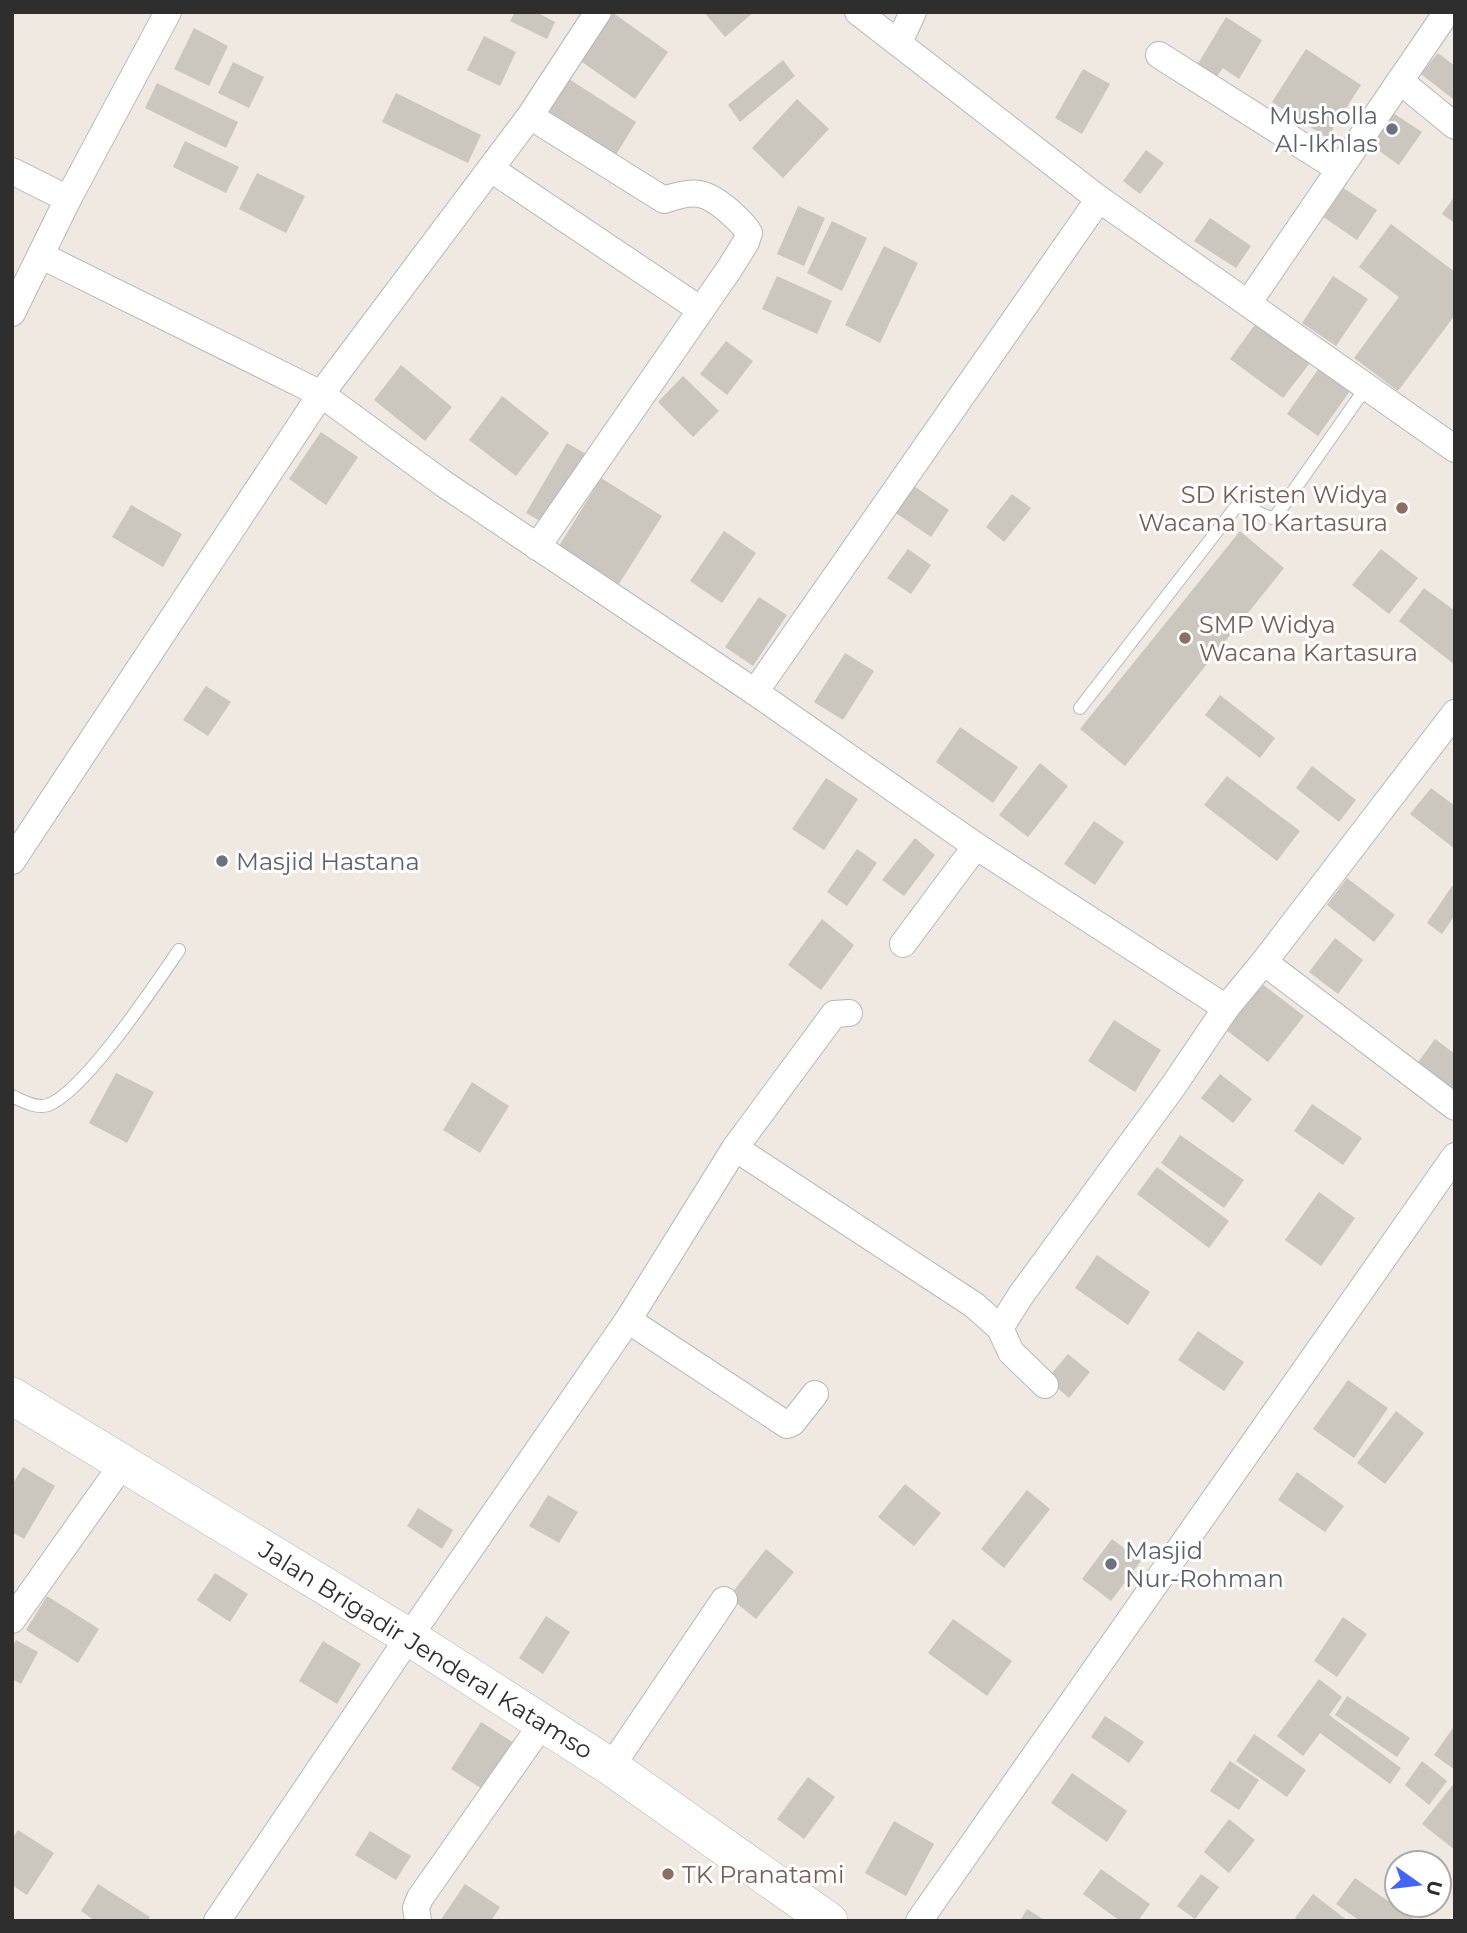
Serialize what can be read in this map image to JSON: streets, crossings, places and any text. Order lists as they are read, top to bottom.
{
  "streets": {
    "main road": ["Jalan Brigadir Jenderal Katamso"]
  },
  "places": [
    "Musholla Al-Ikhlas",
    "SD Kristen Widya Wacana 10 Kartasura",
    "SMP Widya Wacana Kartasura",
    "Masjid Hastana",
    "Masjid Nur-Rohman",
    "TK Pranatami"
  ],
  "north": "right"
}
